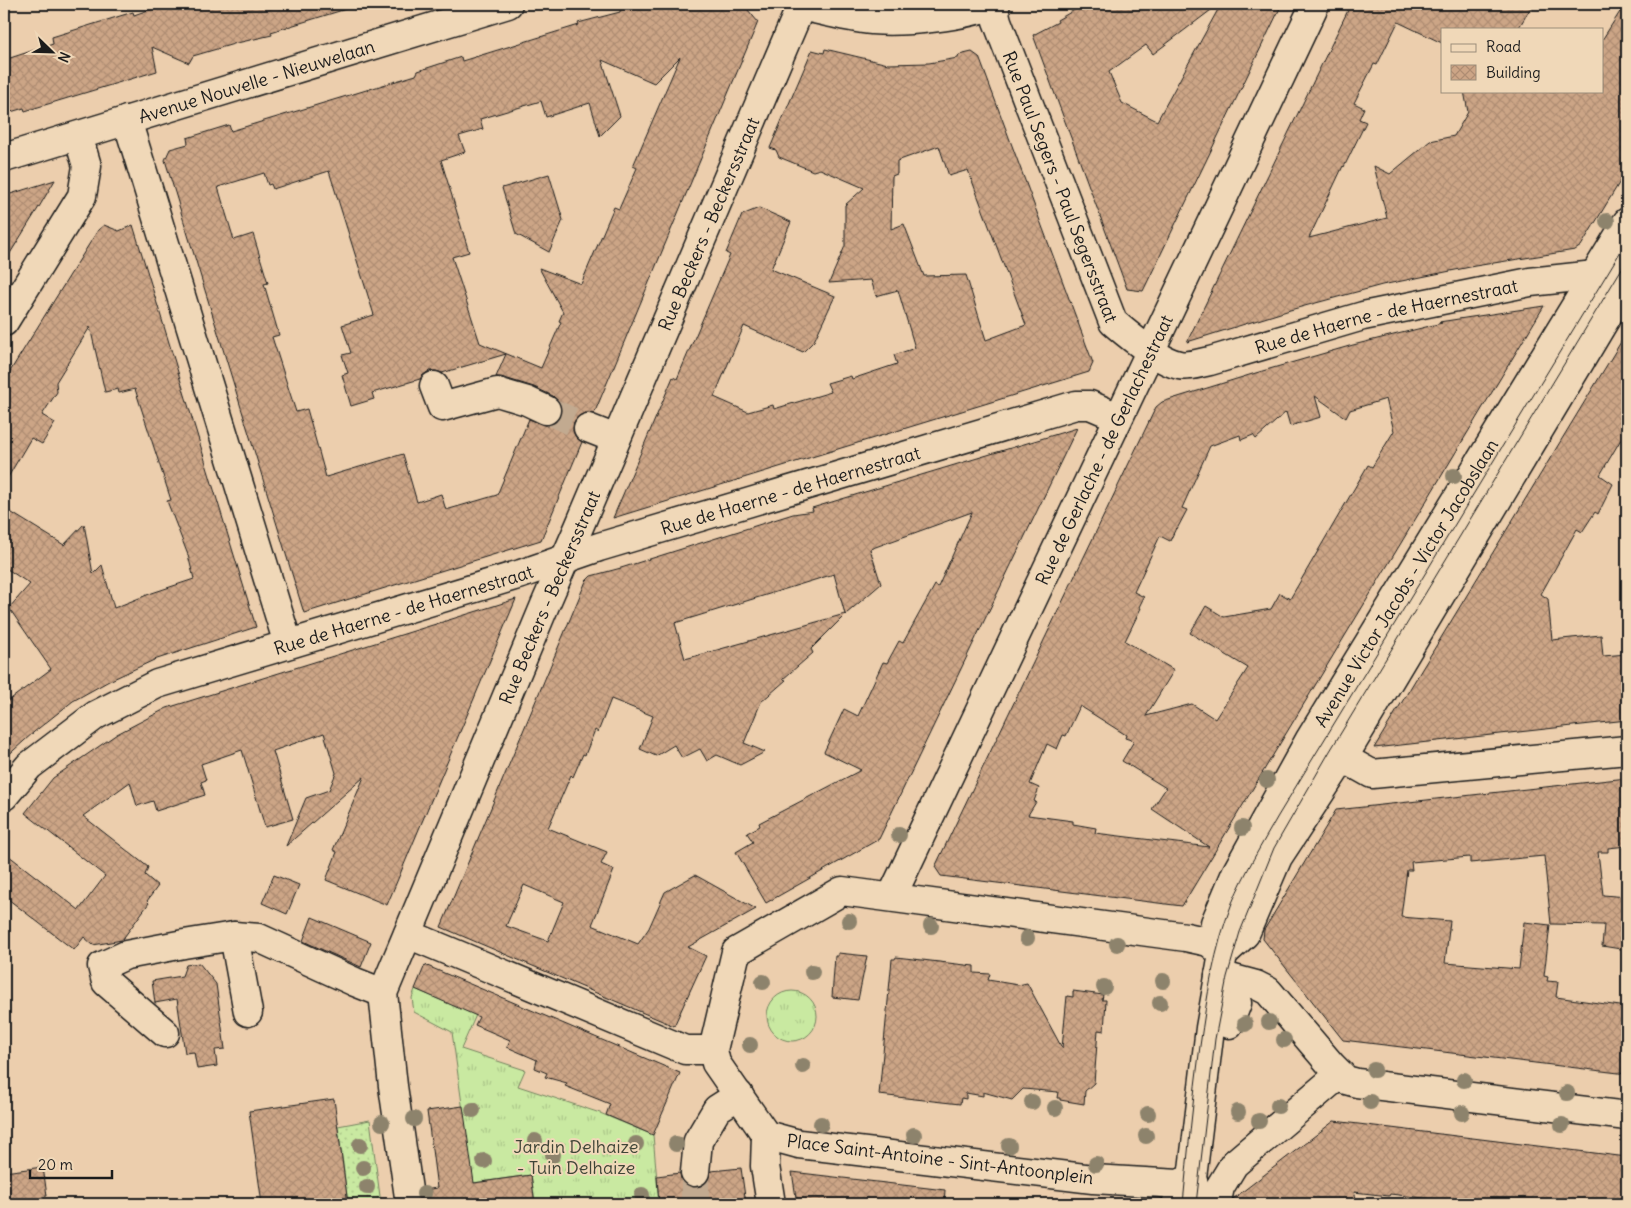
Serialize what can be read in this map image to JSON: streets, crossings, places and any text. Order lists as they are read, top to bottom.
{
  "streets": {
    "street": [
      "Avenue Nouvelle - Nieuwelaan",
      "Rue Paul Segers - Paul Segersstraat",
      "Rue Beckers - Beckersstraat",
      "Rue de Haerne - de Haernestraat",
      "Rue de Gerlache - de Gerlachestraat",
      "Avenue Victor Jacobs - Victor Jacobslaan",
      "Place Saint-Antoine - Sint-Antoonplein"
    ]
  },
  "crossings": [
    ["Rue Paul Segers - Paul Segersstraat", "Rue de Haerne - de Haernestraat"],
    ["Rue Paul Segers - Paul Segersstraat", "Rue de Gerlache - de Gerlachestraat"],
    ["Rue Beckers - Beckersstraat", "Rue de Haerne - de Haernestraat"],
    ["Rue de Haerne - de Haernestraat", "Rue de Gerlache - de Gerlachestraat"],
    ["Rue de Haerne - de Haernestraat", "Avenue Victor Jacobs - Victor Jacobslaan"]
  ],
  "parks": ["Jardin Delhaize - Tuin Delhaize"],
  "legend": ["Road", "Building"],
  "scale_bar": "20 m",
  "north": "bottom right"
}
